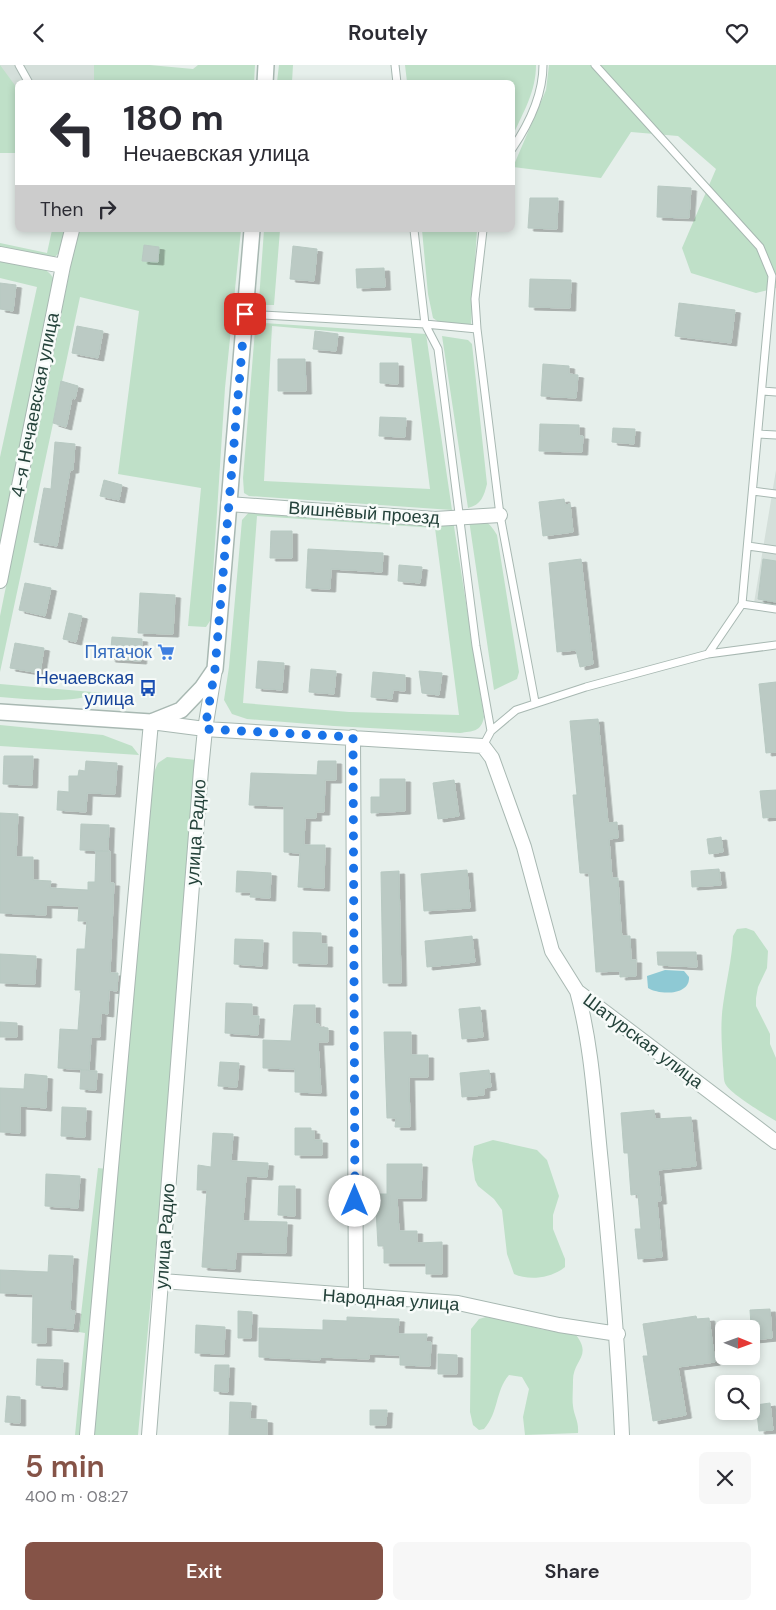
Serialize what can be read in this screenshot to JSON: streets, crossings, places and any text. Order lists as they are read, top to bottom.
{
  "streets": {
    "street": [
      "4-я Нечаевская улица",
      "Вишнёвый проезд",
      "улица Радио",
      "Шатурская улица",
      "Народная улица"
    ]
  },
  "crossings": [
    ["Вишнёвый проезд", "улица Радио"],
    ["улица Радио", "Народная улица"]
  ],
  "places": {
    "supermarket": ["Пятачок"],
    "bus stop": ["Нечаевская улица"]
  },
  "north": "right",
  "page": {
    "header": "Routely",
    "turn": ["180 m", "Нечаевская улица"],
    "then": "Then",
    "heading": ["5 min", "400 m · 08:27"],
    "buttons": ["Exit", "Share"]
  }
}
